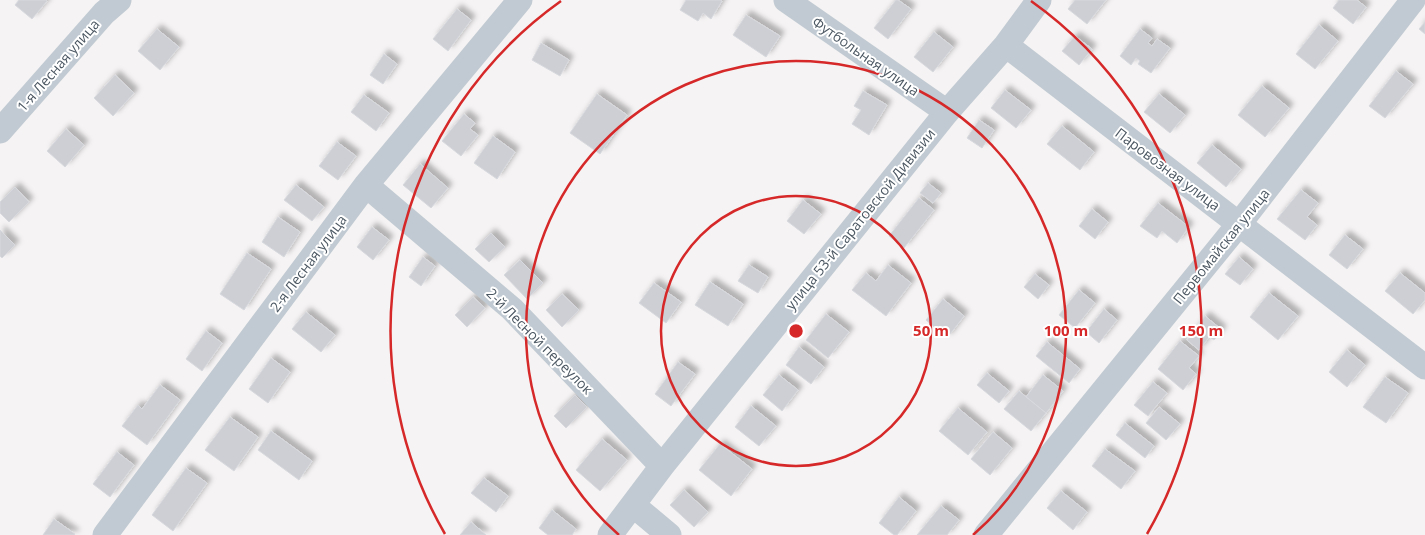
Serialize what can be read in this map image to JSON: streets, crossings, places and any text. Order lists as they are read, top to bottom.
{
  "streets": {
    "street": [
      "Футбольная улица",
      "1-я Лесная улица",
      "Паровозная улица",
      "улица 53-й Саратовской Дивизии",
      "Первомайская улица",
      "2-я Лесная улица",
      "2-й Лесной переулок"
    ]
  },
  "crossings": [
    ["Футбольная улица", "улица 53-й Саратовской Дивизии"],
    ["Паровозная улица", "улица 53-й Саратовской Дивизии"],
    ["Паровозная улица", "Первомайская улица"],
    ["улица 53-й Саратовской Дивизии", "2-й Лесной переулок"],
    ["2-я Лесная улица", "2-й Лесной переулок"]
  ],
  "rings": ["50 m", "100 m", "150 m"]
}
